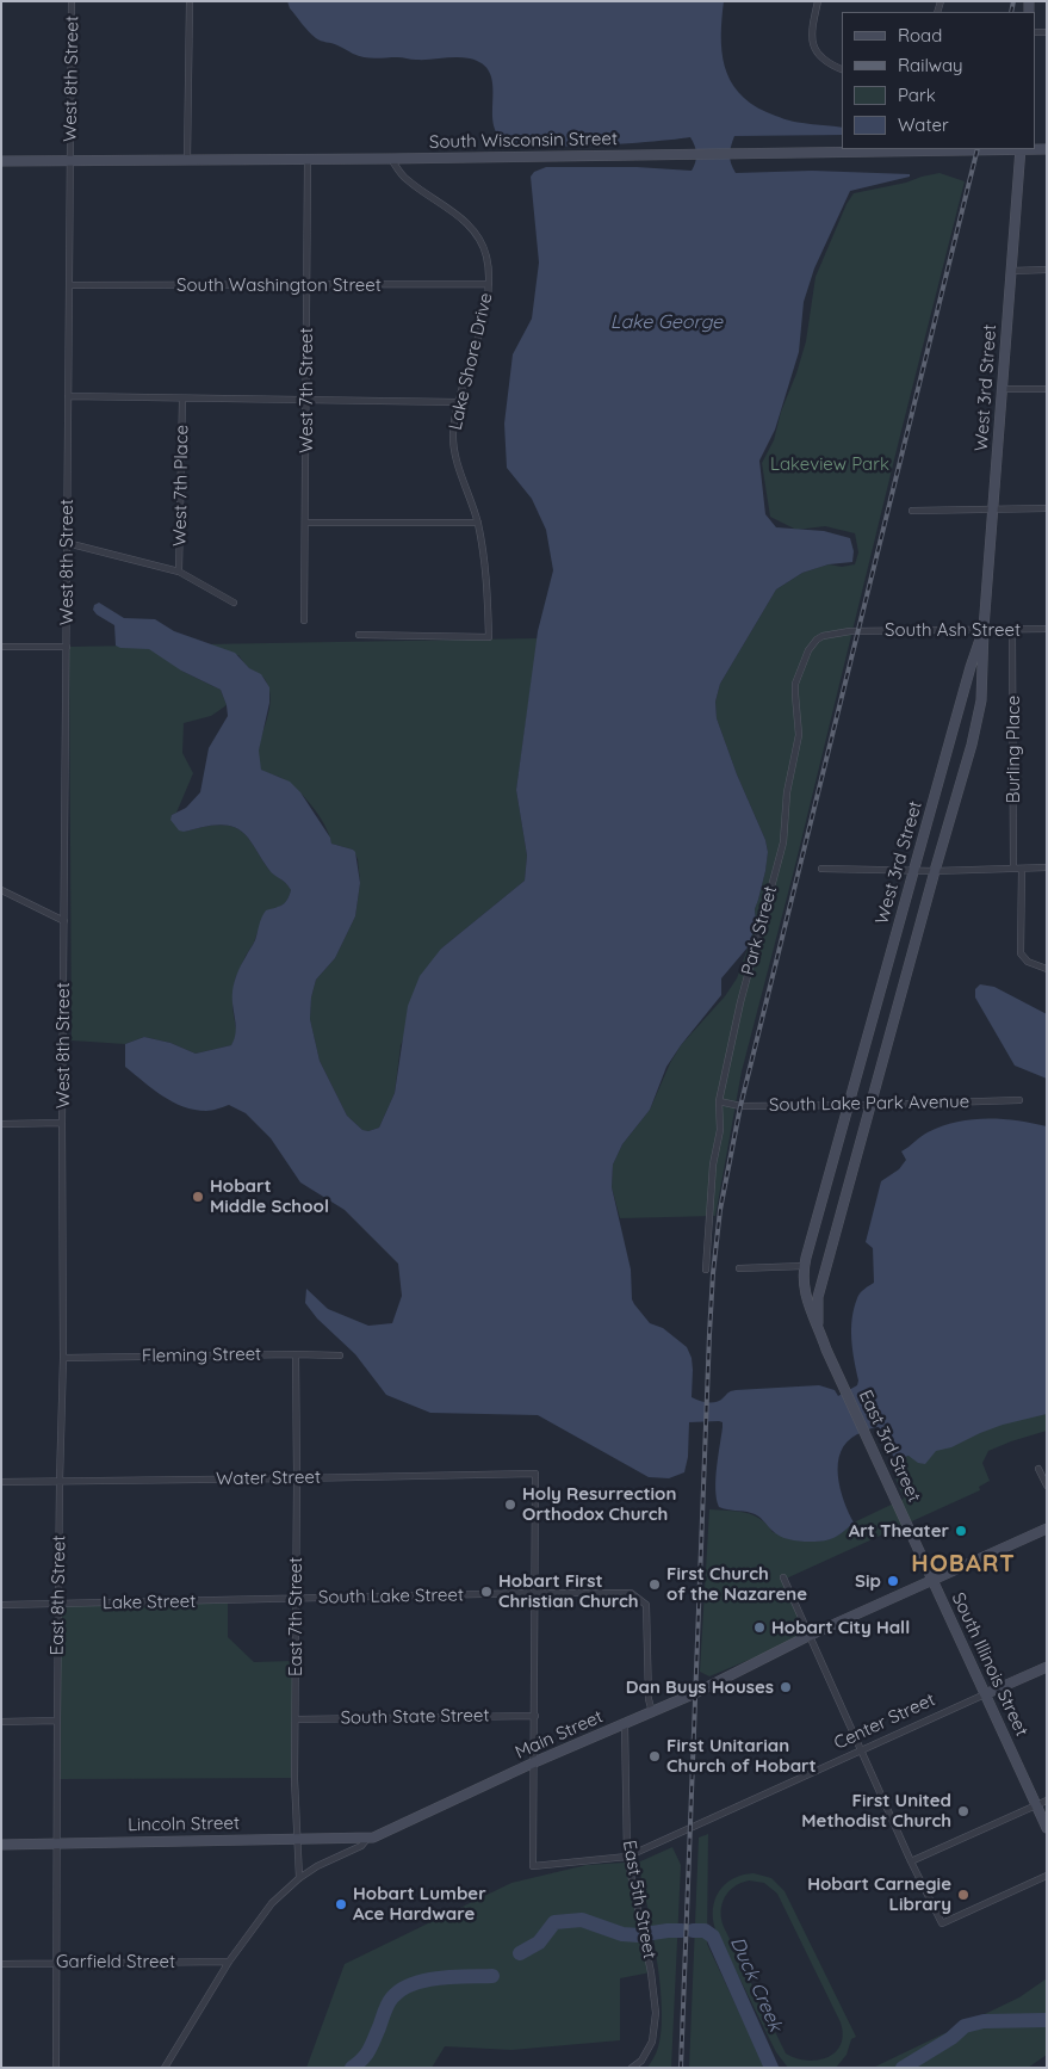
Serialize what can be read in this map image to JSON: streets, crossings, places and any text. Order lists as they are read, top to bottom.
{
  "streets": {
    "street": [
      "West 8th Street",
      "South Wisconsin Street",
      "South Washington Street",
      "Lake Shore Drive",
      "West 3rd Street",
      "West 7th Street",
      "West 7th Place",
      "South Ash Street",
      "Burling Place",
      "Park Street",
      "South Lake Park Avenue",
      "Fleming Street",
      "East 3rd Street",
      "Water Street",
      "East 8th Street",
      "South Lake Street",
      "Lake Street",
      "East 7th Street",
      "South Illinois Street",
      "South State Street",
      "Center Street",
      "Main Street",
      "Lincoln Street",
      "East 5th Street",
      "Garfield Street"
    ]
  },
  "crossings": [
    ["West 8th Street", "South Wisconsin Street"],
    ["West 8th Street", "South Washington Street"],
    ["West 8th Street", "East 8th Street"],
    ["South Wisconsin Street", "Lake Shore Drive"],
    ["South Wisconsin Street", "West 7th Street"],
    ["South Washington Street", "Lake Shore Drive"],
    ["South Washington Street", "West 7th Street"],
    ["West 3rd Street", "South Ash Street"],
    ["West 3rd Street", "South Lake Park Avenue"],
    ["West 3rd Street", "East 3rd Street"],
    ["South Ash Street", "Burling Place"],
    ["South Ash Street", "Park Street"],
    ["Park Street", "South Lake Park Avenue"],
    ["South Lake Park Avenue", "East 3rd Street"],
    ["Fleming Street", "East 8th Street"],
    ["Fleming Street", "East 7th Street"],
    ["East 3rd Street", "South Illinois Street"],
    ["East 3rd Street", "Main Street"],
    ["Water Street", "East 8th Street"],
    ["Water Street", "South Lake Street"],
    ["Water Street", "East 7th Street"],
    ["East 8th Street", "Lake Street"],
    ["East 8th Street", "Lincoln Street"],
    ["East 8th Street", "Garfield Street"],
    ["South Lake Street", "Lake Street"],
    ["South Lake Street", "East 7th Street"],
    ["South Lake Street", "Main Street"],
    ["Lake Street", "East 7th Street"],
    ["East 7th Street", "South State Street"],
    ["East 7th Street", "Main Street"],
    ["East 7th Street", "Lincoln Street"],
    ["South Illinois Street", "Center Street"],
    ["South Illinois Street", "Main Street"],
    ["Center Street", "Main Street"],
    ["Center Street", "East 5th Street"],
    ["Main Street", "Lincoln Street"],
    ["Main Street", "East 5th Street"],
    ["Main Street", "Garfield Street"]
  ],
  "districts": ["HOBART"],
  "water": ["Lake George", "Duck Creek"],
  "parks": ["Lakeview Park"],
  "places": [
    "Hobart Middle School",
    "Holy Resurrection Orthodox Church",
    "Art Theater",
    "Sip",
    "First Church of the Nazarene",
    "Hobart First Christian Church",
    "Hobart City Hall",
    "Dan Buys Houses",
    "First Unitarian Church of Hobart",
    "First United Methodist Church",
    "Hobart Carnegie Library",
    "Hobart Lumber Ace Hardware"
  ],
  "legend": [
    "Road",
    "Railway",
    "Park",
    "Water"
  ]
}
